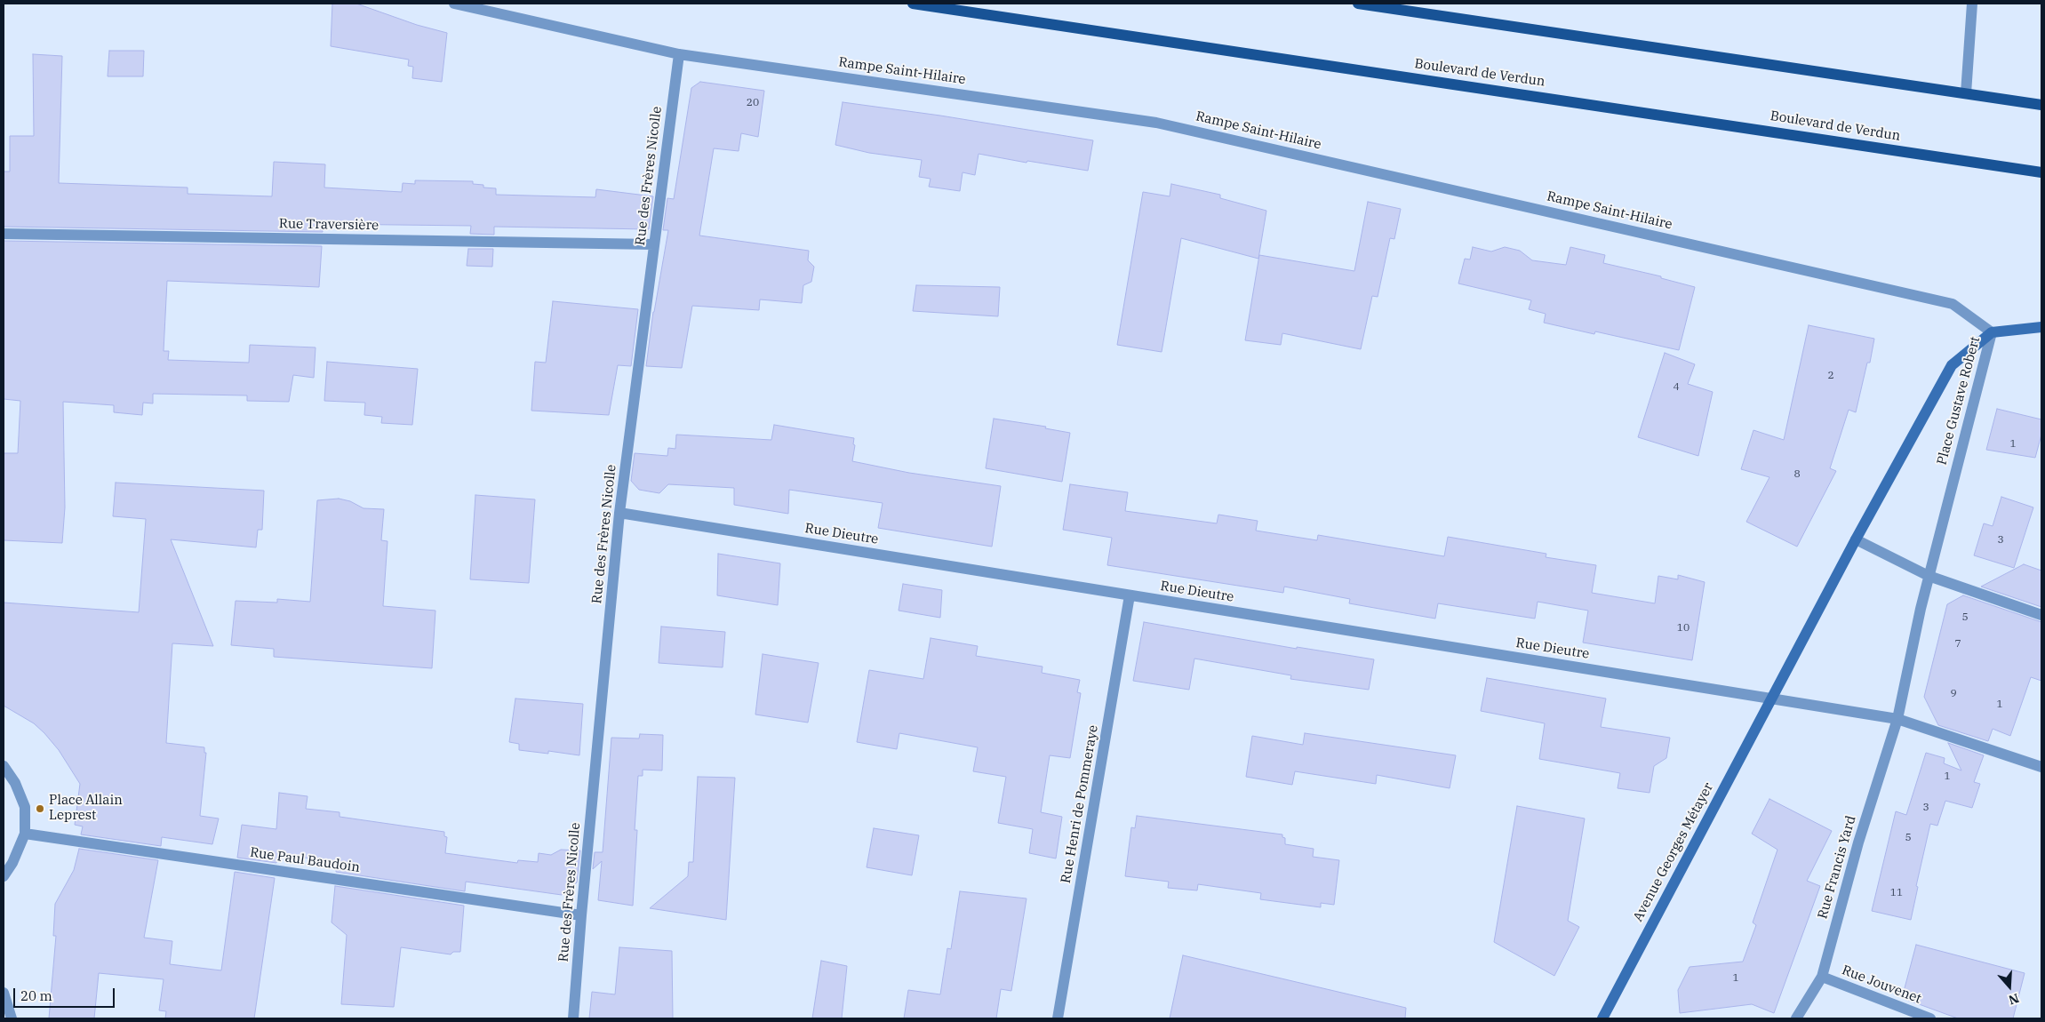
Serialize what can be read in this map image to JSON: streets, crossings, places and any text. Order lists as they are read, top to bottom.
{
  "streets": {
    "main road": ["Boulevard de Verdun"],
    "street": [
      "Rampe Saint-Hilaire",
      "Rue des Frères Nicolle",
      "Rue Traversière",
      "Place Gustave Robert",
      "Rue Dieutre",
      "Rue Henri de Pommeraye",
      "Avenue Georges Métayer",
      "Rue Paul Baudoin",
      "Rue Francis Yard",
      "Rue Jouvenet"
    ]
  },
  "crossings": [
    ["Rampe Saint-Hilaire", "Rue des Frères Nicolle"],
    ["Rampe Saint-Hilaire", "Place Gustave Robert"],
    ["Rue des Frères Nicolle", "Rue Traversière"],
    ["Rue des Frères Nicolle", "Rue Dieutre"],
    ["Rue des Frères Nicolle", "Rue Paul Baudoin"],
    ["Place Gustave Robert", "Rue Dieutre"],
    ["Place Gustave Robert", "Avenue Georges Métayer"],
    ["Place Gustave Robert", "Rue Francis Yard"],
    ["Rue Dieutre", "Rue Henri de Pommeraye"],
    ["Rue Dieutre", "Avenue Georges Métayer"],
    ["Rue Francis Yard", "Rue Jouvenet"]
  ],
  "places": ["Place Allain Leprest"],
  "house_numbers": [
    "20",
    "2",
    "4",
    "1",
    "8",
    "3",
    "5",
    "10",
    "7",
    "9",
    "1",
    "1",
    "3",
    "5",
    "11",
    "1"
  ],
  "scale_bar": "20 m",
  "north": "bottom"
}
